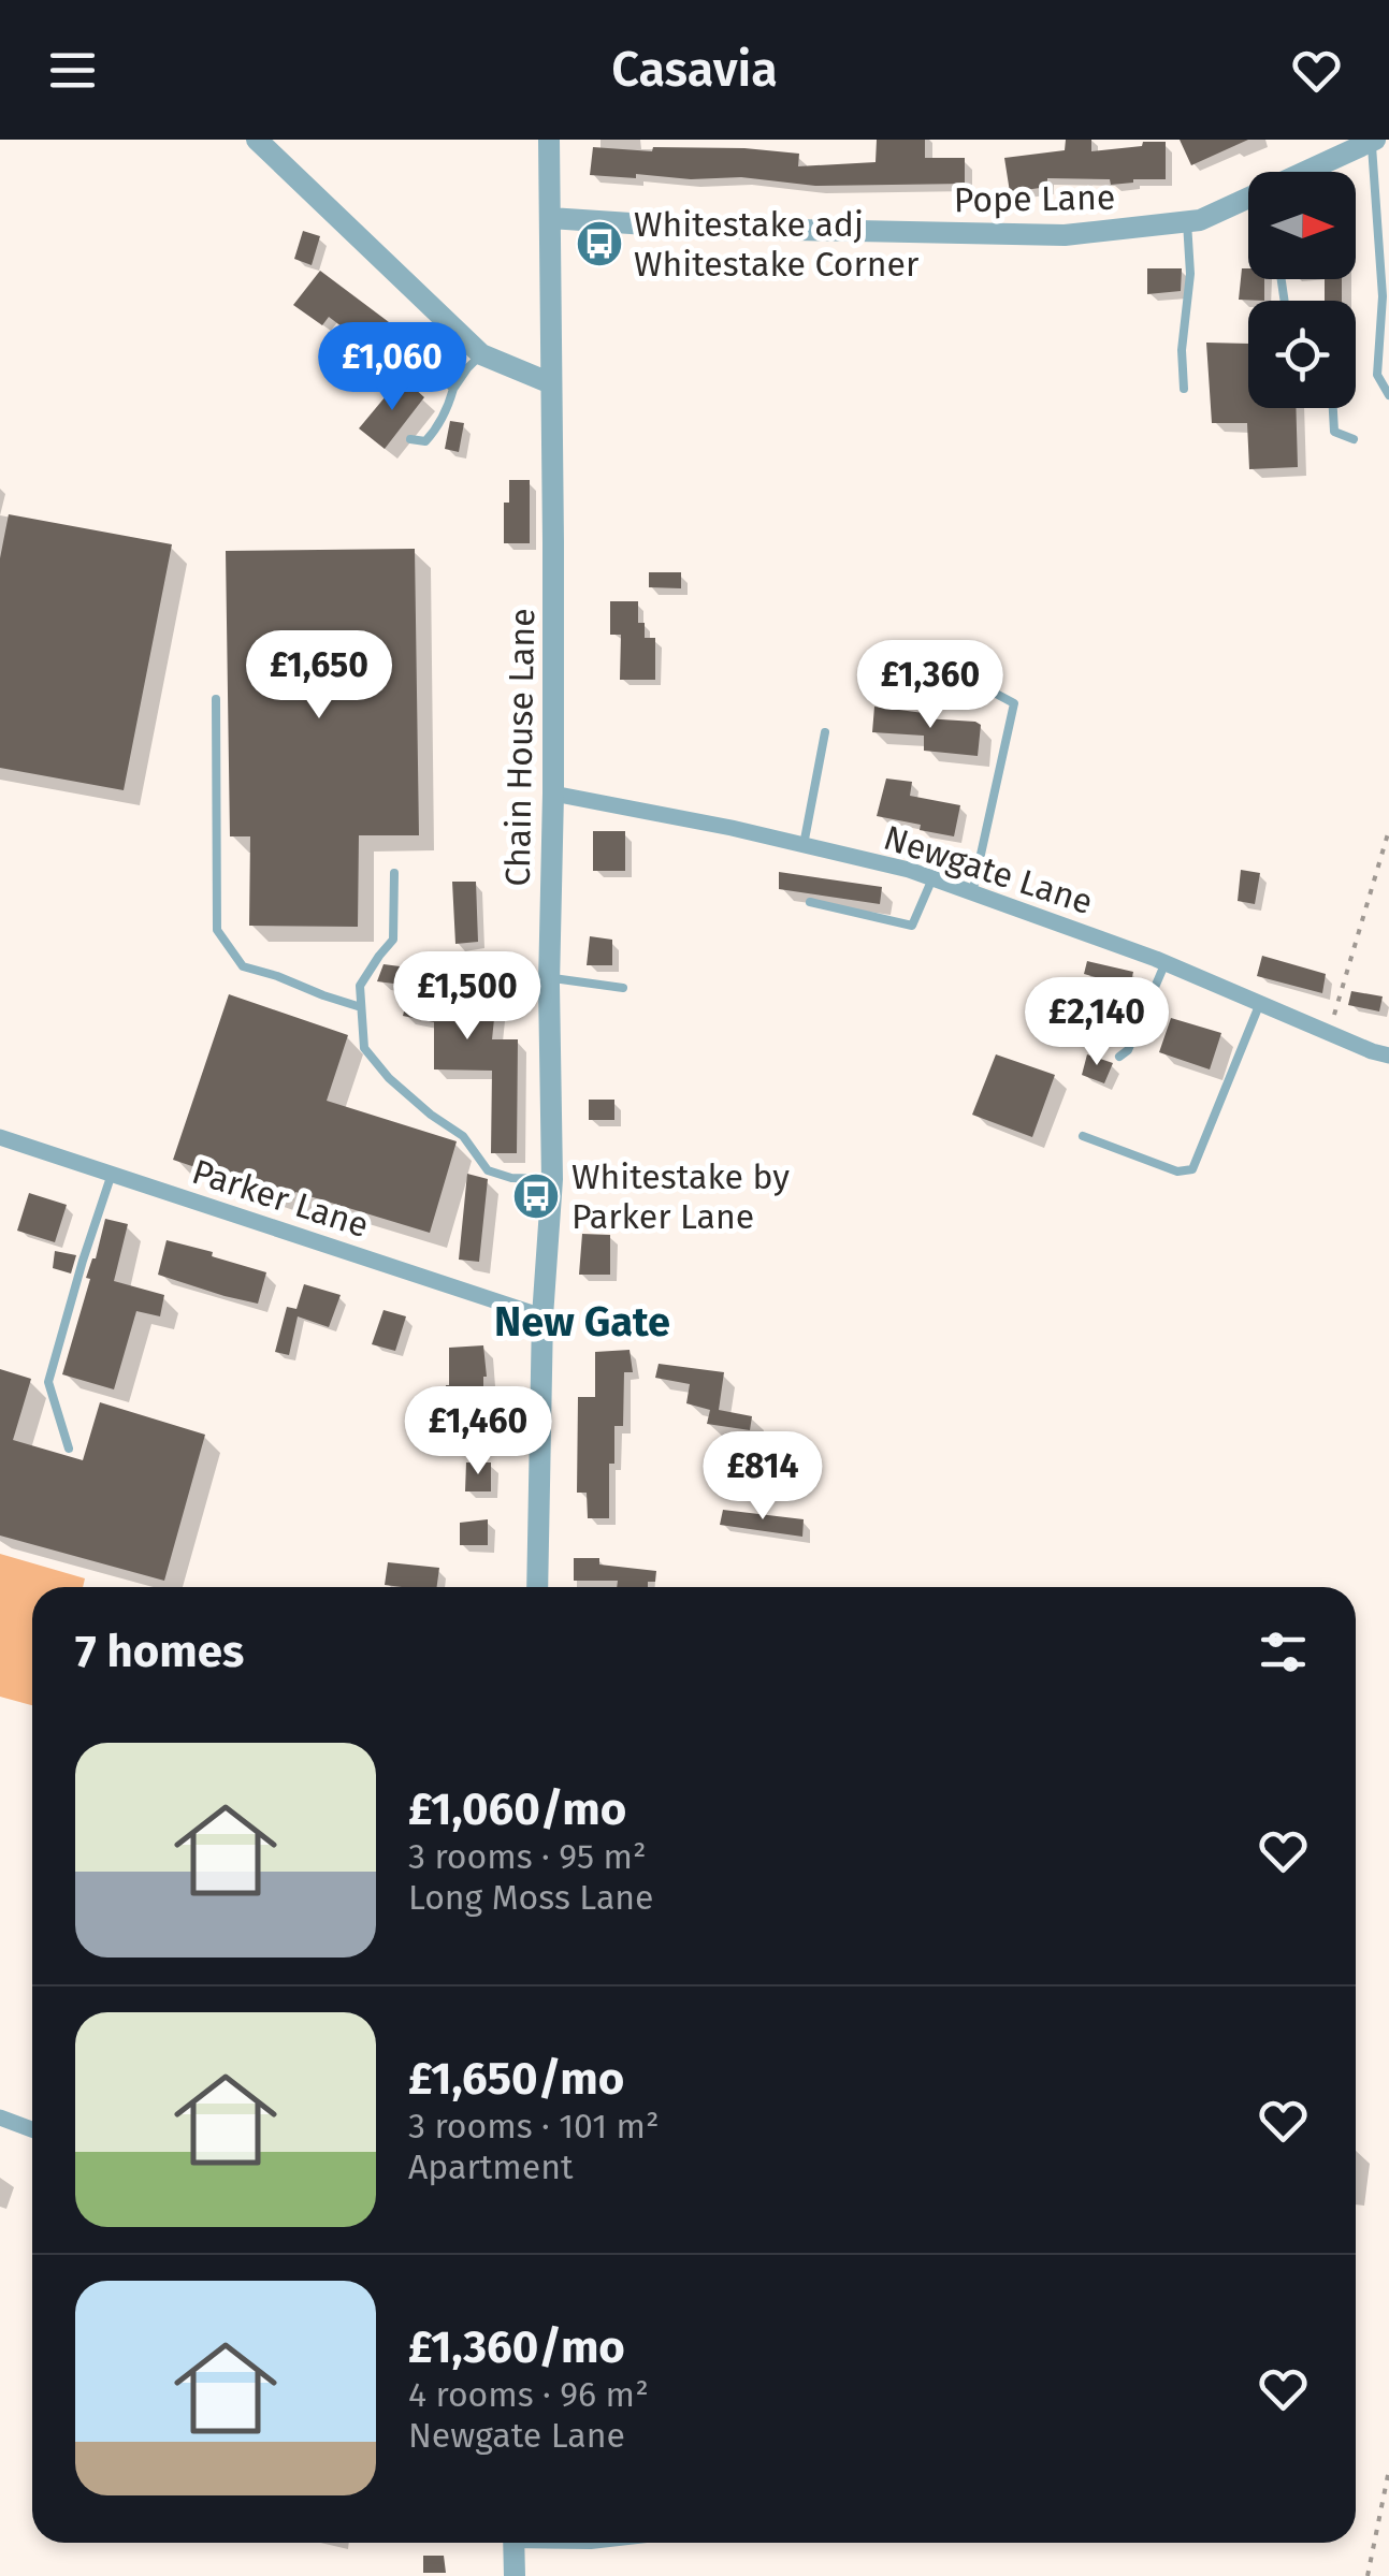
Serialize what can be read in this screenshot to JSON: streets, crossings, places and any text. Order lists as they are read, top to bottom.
{
  "streets": {
    "street": [
      "Pope Lane",
      "Chain House Lane",
      "Newgate Lane",
      "Parker Lane"
    ]
  },
  "crossings": [
    ["Pope Lane", "Chain House Lane"],
    ["Chain House Lane", "Newgate Lane"],
    ["Chain House Lane", "Parker Lane"]
  ],
  "districts": ["New Gate"],
  "places": {
    "bus stop": ["Whitestake adj Whitestake Corner", "Whitestake by Parker Lane"]
  },
  "north": "right",
  "page": {
    "header": "Casavia",
    "price": [
      "£1,060",
      "£1,650",
      "£1,360",
      "£1,500",
      "£2,140",
      "£1,460",
      "£814"
    ],
    "heading": "7 homes",
    "list": [
      {
        "name": "£1,060/mo",
        "note": "3 rooms · 95 m² · Long Moss Lane"
      },
      {
        "name": "£1,650/mo",
        "note": "3 rooms · 101 m² · Apartment"
      },
      {
        "name": "£1,360/mo",
        "note": "4 rooms · 96 m² · Newgate Lane"
      }
    ]
  }
}
